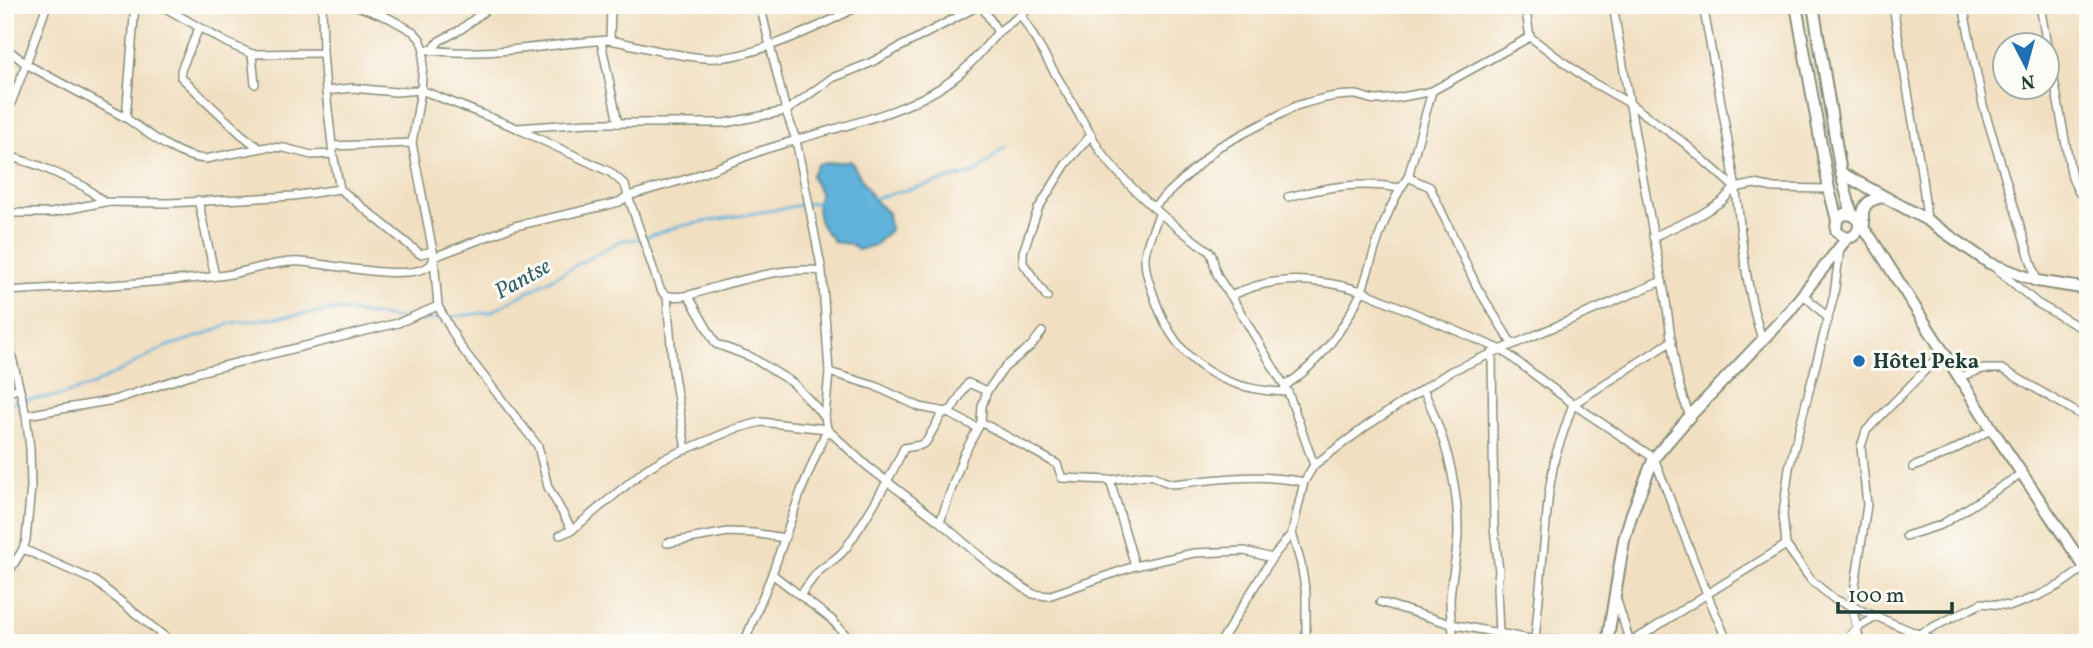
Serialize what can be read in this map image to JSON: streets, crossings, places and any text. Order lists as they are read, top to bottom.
{
  "water": ["Pantse"],
  "places": ["Hôtel Peka"],
  "scale_bar": "100 m",
  "north": "bottom"
}
